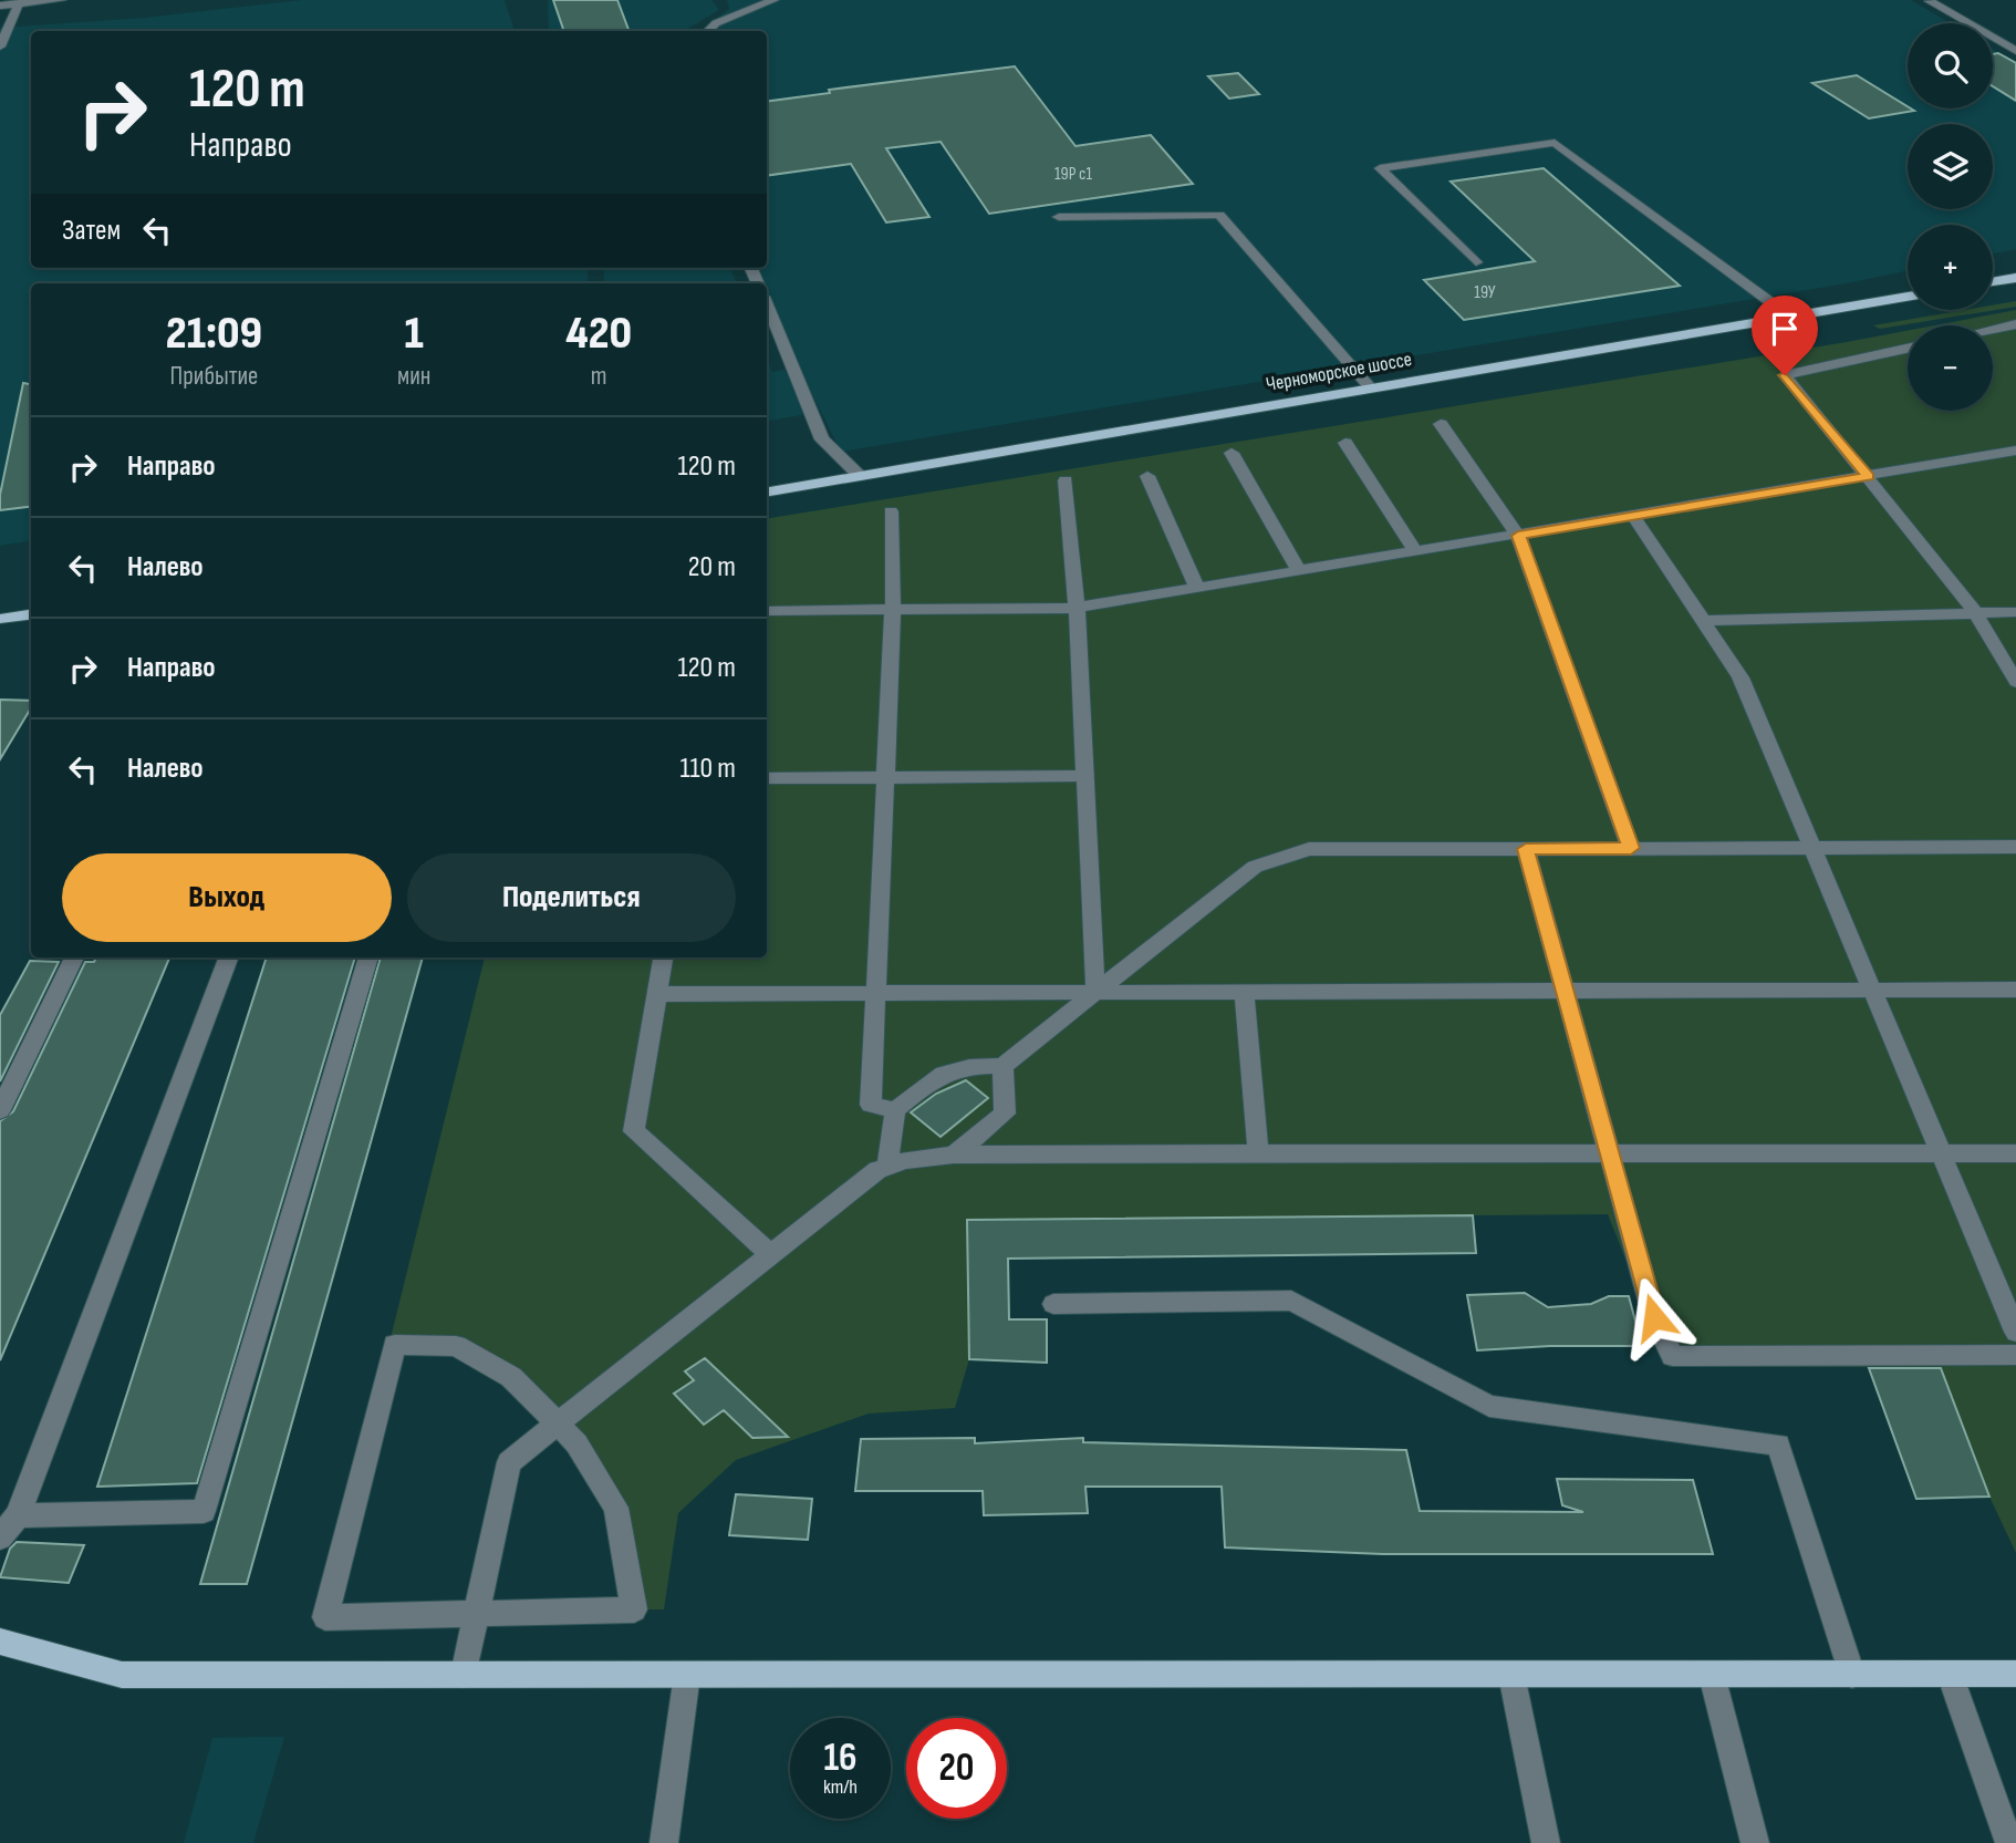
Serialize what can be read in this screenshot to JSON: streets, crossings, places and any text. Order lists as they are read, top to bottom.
{
  "streets": {
    "main road": ["Черноморское шоссе"]
  },
  "house_numbers": ["19Р с1", "19У"],
  "page": {
    "map_buttons": ["+", "−"],
    "turn": ["120 m", "Направо"],
    "then": "Затем",
    "eta": [
      "21:09",
      "Прибытие",
      "1",
      "мин",
      "420",
      "m"
    ],
    "list": [
      {
        "name": "Направо",
        "value": "120 m"
      },
      {
        "name": "Налево",
        "value": "20 m"
      },
      {
        "name": "Направо",
        "value": "120 m"
      },
      {
        "name": "Налево",
        "value": "110 m"
      }
    ],
    "buttons": ["Выход", "Поделиться"],
    "speed": "16 km/h",
    "limit": "20"
  }
}
